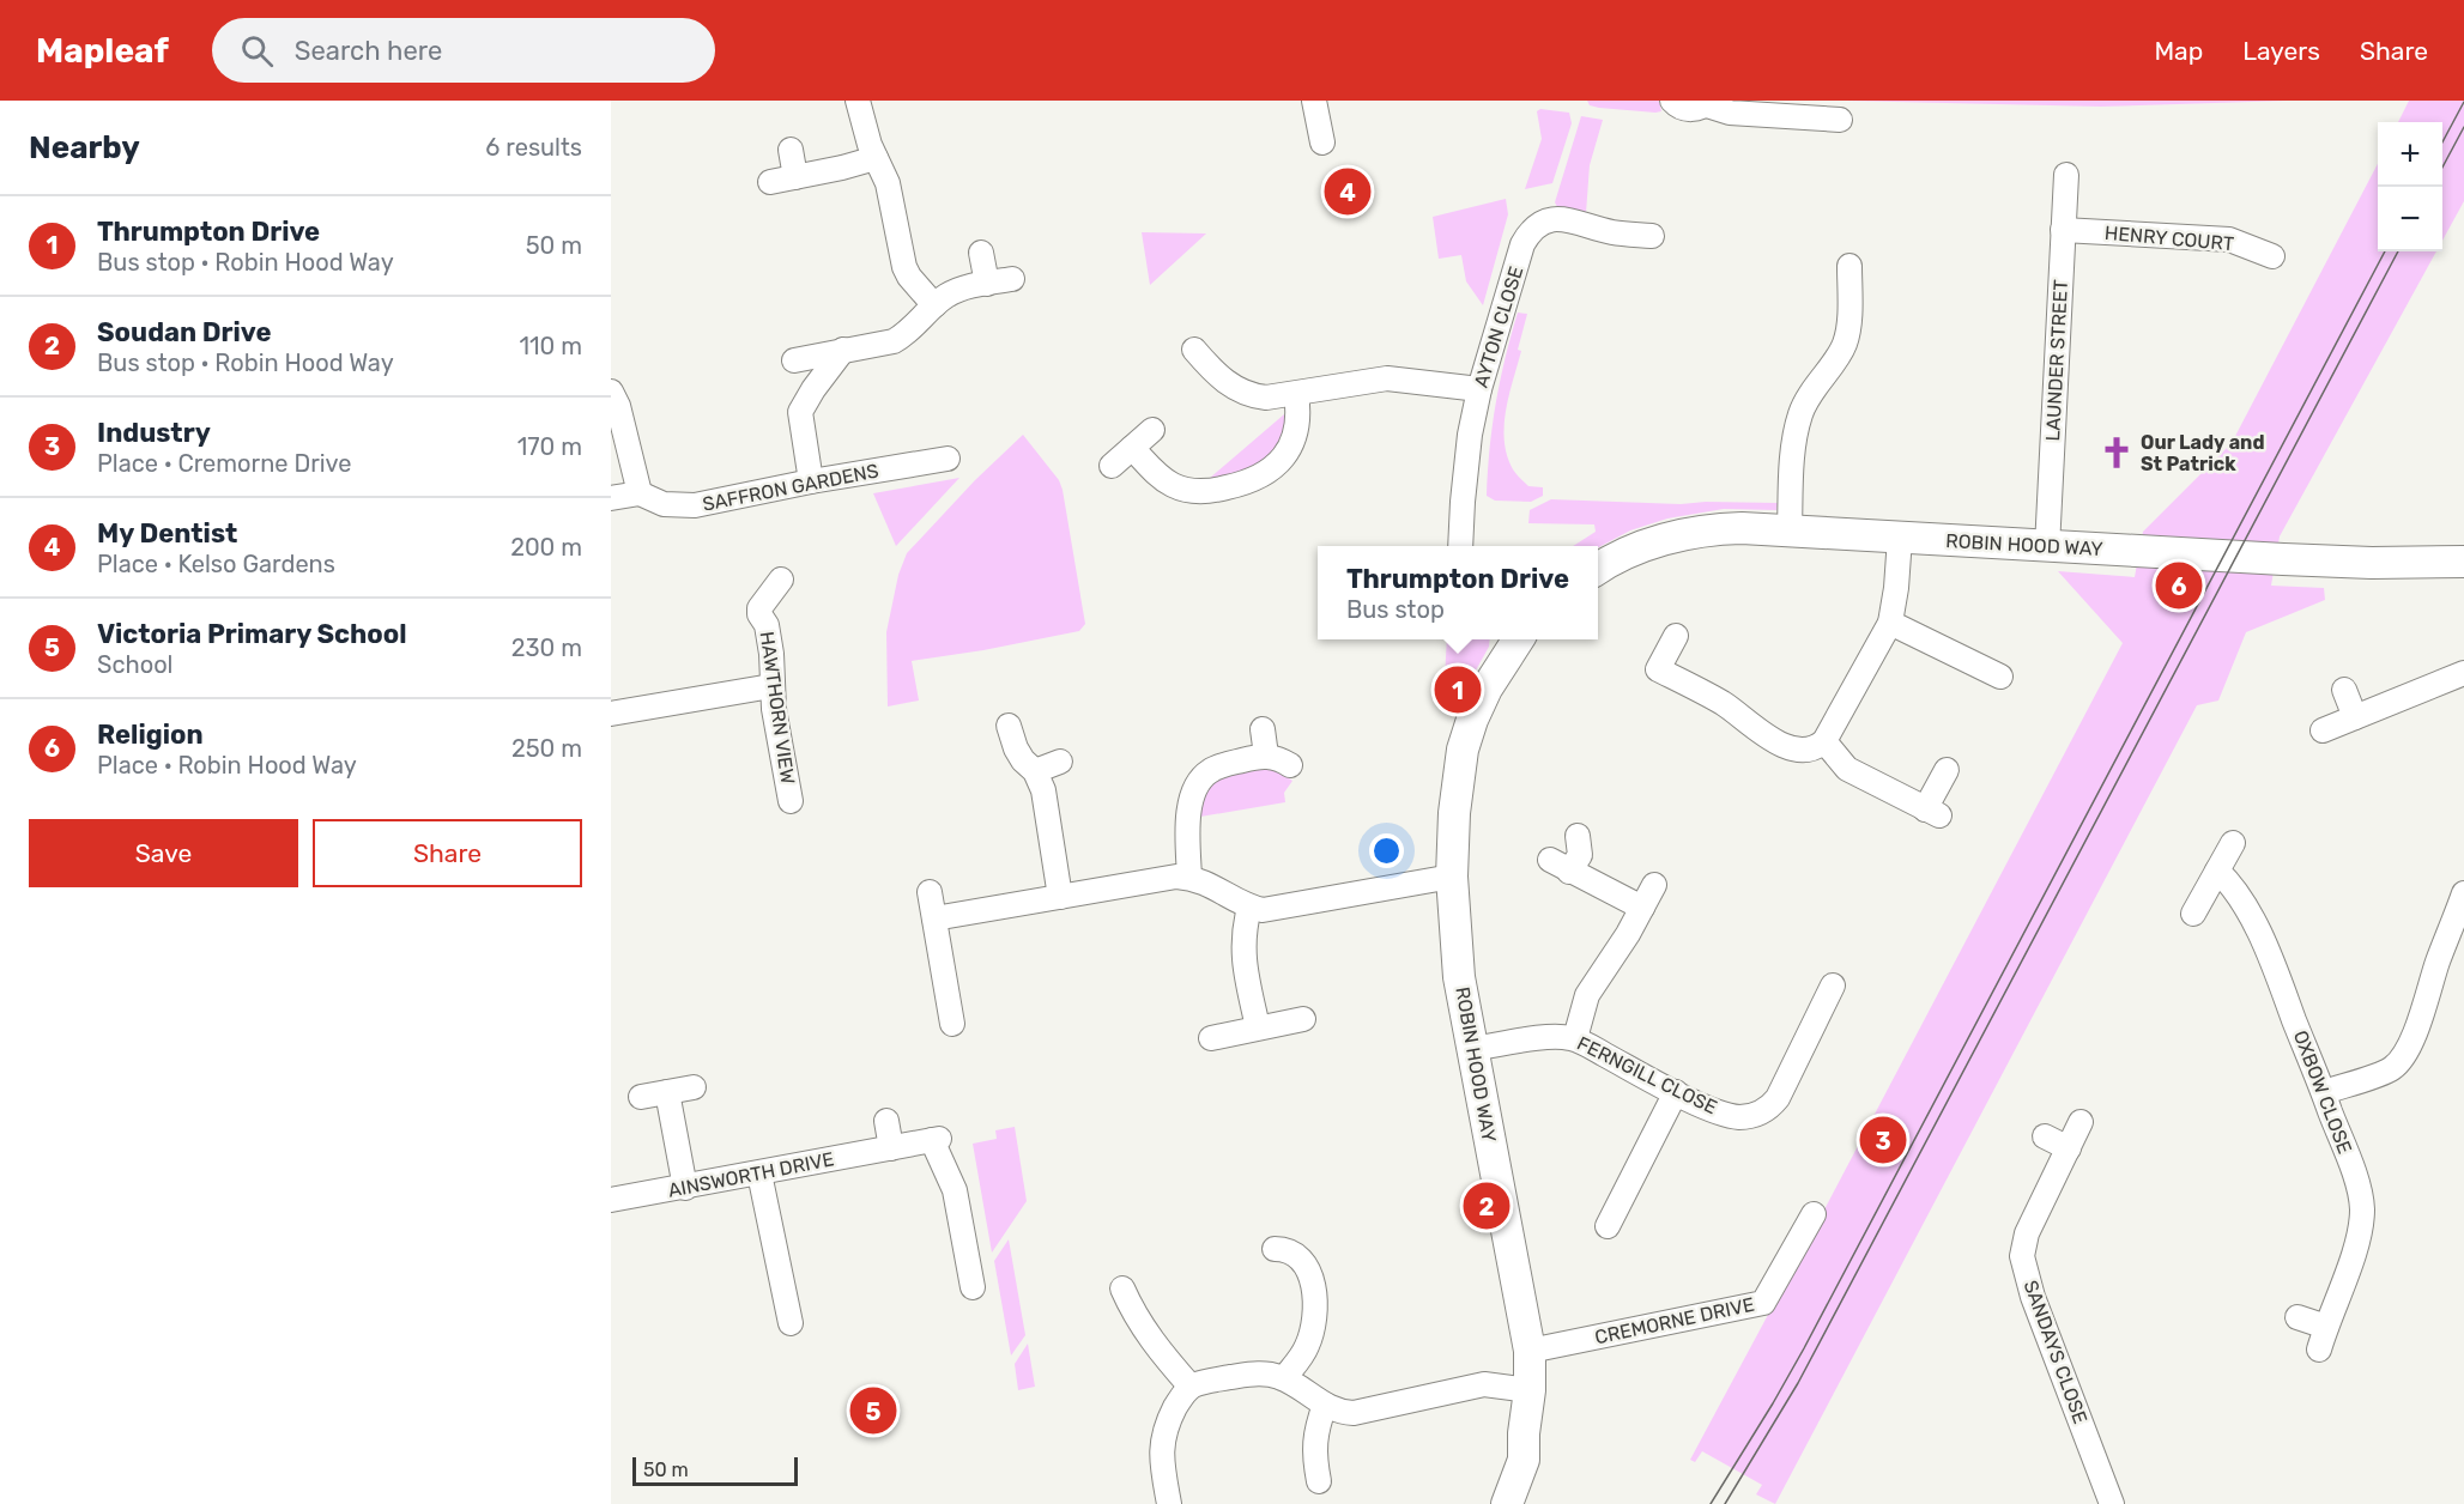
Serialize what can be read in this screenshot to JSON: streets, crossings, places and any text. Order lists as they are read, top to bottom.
{
  "streets": {
    "street": [
      "HENRY COURT",
      "AYTON CLOSE",
      "LAUNDER STREET",
      "SAFFRON GARDENS",
      "ROBIN HOOD WAY",
      "HAWTHORN VIEW",
      "FERNGILL CLOSE",
      "OXBOW CLOSE",
      "AINSWORTH DRIVE",
      "CREMORNE DRIVE",
      "SANDAYS CLOSE"
    ]
  },
  "crossings": [
    ["HENRY COURT", "LAUNDER STREET"],
    ["LAUNDER STREET", "ROBIN HOOD WAY"],
    ["ROBIN HOOD WAY", "FERNGILL CLOSE"],
    ["ROBIN HOOD WAY", "CREMORNE DRIVE"]
  ],
  "places": {
    "church": ["Our Lady and St Patrick"]
  },
  "scale_bar": "50 m",
  "page": {
    "header": "Mapleaf",
    "search": "Search here",
    "nav": ["Map", "Layers", "Share"],
    "heading": ["Nearby", "6 results"],
    "map_buttons": ["+", "−"],
    "pins": [
      "4",
      "6",
      "1",
      "3",
      "2",
      "5"
    ],
    "list": [
      {
        "mark": "1",
        "name": "Thrumpton Drive",
        "note": "Bus stop · Robin Hood Way",
        "value": "50 m"
      },
      {
        "mark": "2",
        "name": "Soudan Drive",
        "note": "Bus stop · Robin Hood Way",
        "value": "110 m"
      },
      {
        "mark": "3",
        "name": "Industry",
        "note": "Place · Cremorne Drive",
        "value": "170 m"
      },
      {
        "mark": "4",
        "name": "My Dentist",
        "note": "Place · Kelso Gardens",
        "value": "200 m"
      },
      {
        "mark": "5",
        "name": "Victoria Primary School",
        "note": "School",
        "value": "230 m"
      },
      {
        "mark": "6",
        "name": "Religion",
        "note": "Place · Robin Hood Way",
        "value": "250 m"
      }
    ],
    "popup": ["Thrumpton Drive", "Bus stop"],
    "buttons": ["Save", "Share"],
    "scale": "50 m"
  }
}
